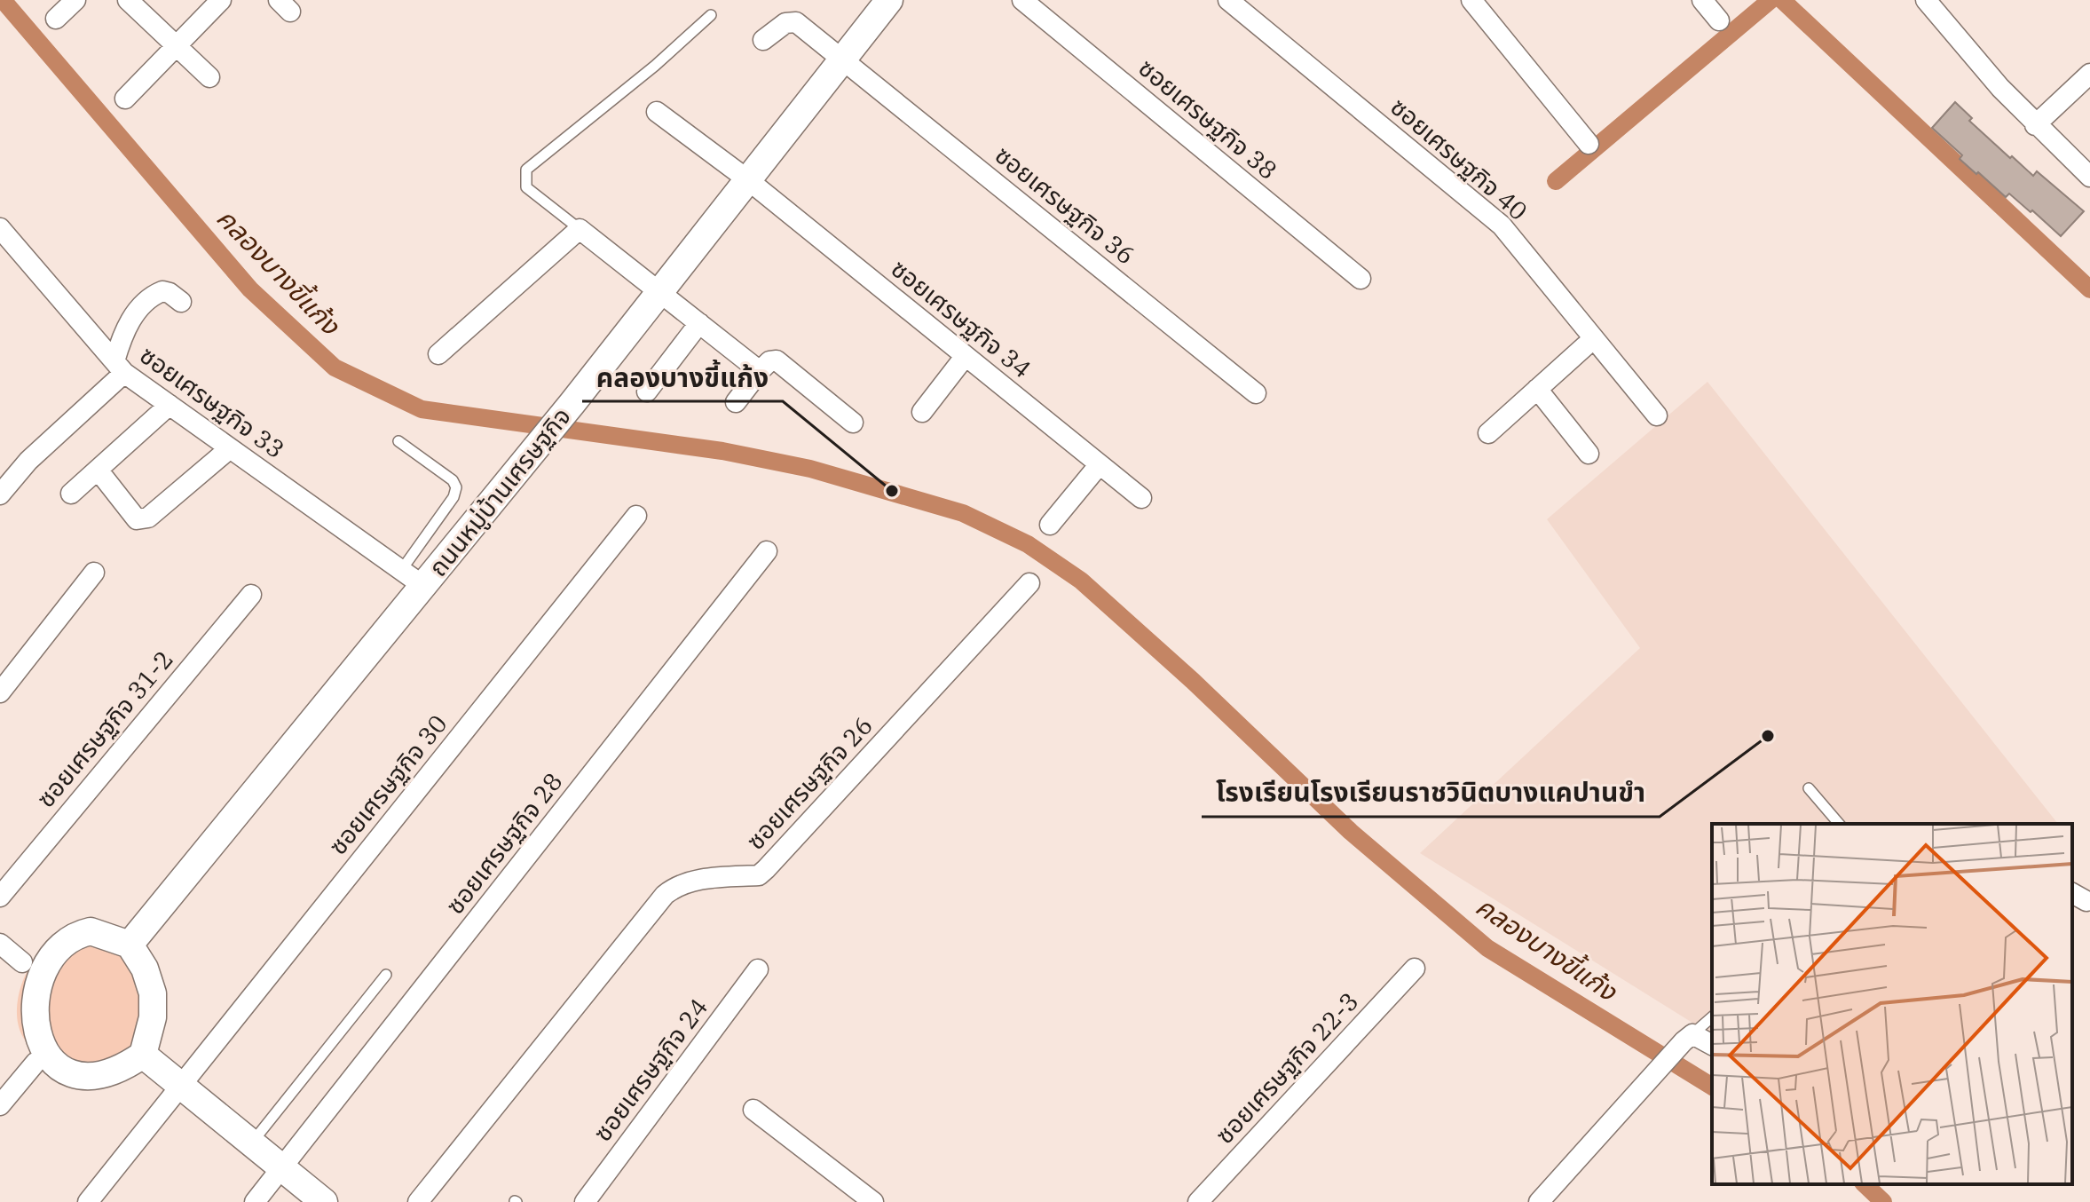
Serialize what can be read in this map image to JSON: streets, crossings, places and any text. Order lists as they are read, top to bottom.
{
  "streets": {
    "street": [
      "ซอยเศรษฐกิจ 38",
      "ซอยเศรษฐกิจ 40",
      "ซอยเศรษฐกิจ 36",
      "ซอยเศรษฐกิจ 34",
      "ซอยเศรษฐกิจ 33",
      "ถนนหมู่บ้านเศรษฐกิจ",
      "ซอยเศรษฐกิจ 31-2",
      "ซอยเศรษฐกิจ 26",
      "ซอยเศรษฐกิจ 30",
      "ซอยเศรษฐกิจ 28",
      "ซอยเศรษฐกิจ 22-3",
      "ซอยเศรษฐกิจ 24"
    ]
  },
  "crossings": [
    ["ซอยเศรษฐกิจ 36", "ถนนหมู่บ้านเศรษฐกิจ"],
    ["ซอยเศรษฐกิจ 34", "ถนนหมู่บ้านเศรษฐกิจ"],
    ["ซอยเศรษฐกิจ 33", "ถนนหมู่บ้านเศรษฐกิจ"]
  ],
  "water": ["คลองบางขี้แก้ง"],
  "places": ["คลองบางขี้แก้ง", "โรงเรียนโรงเรียนราชวินิตบางแคปานขำ"]
}
